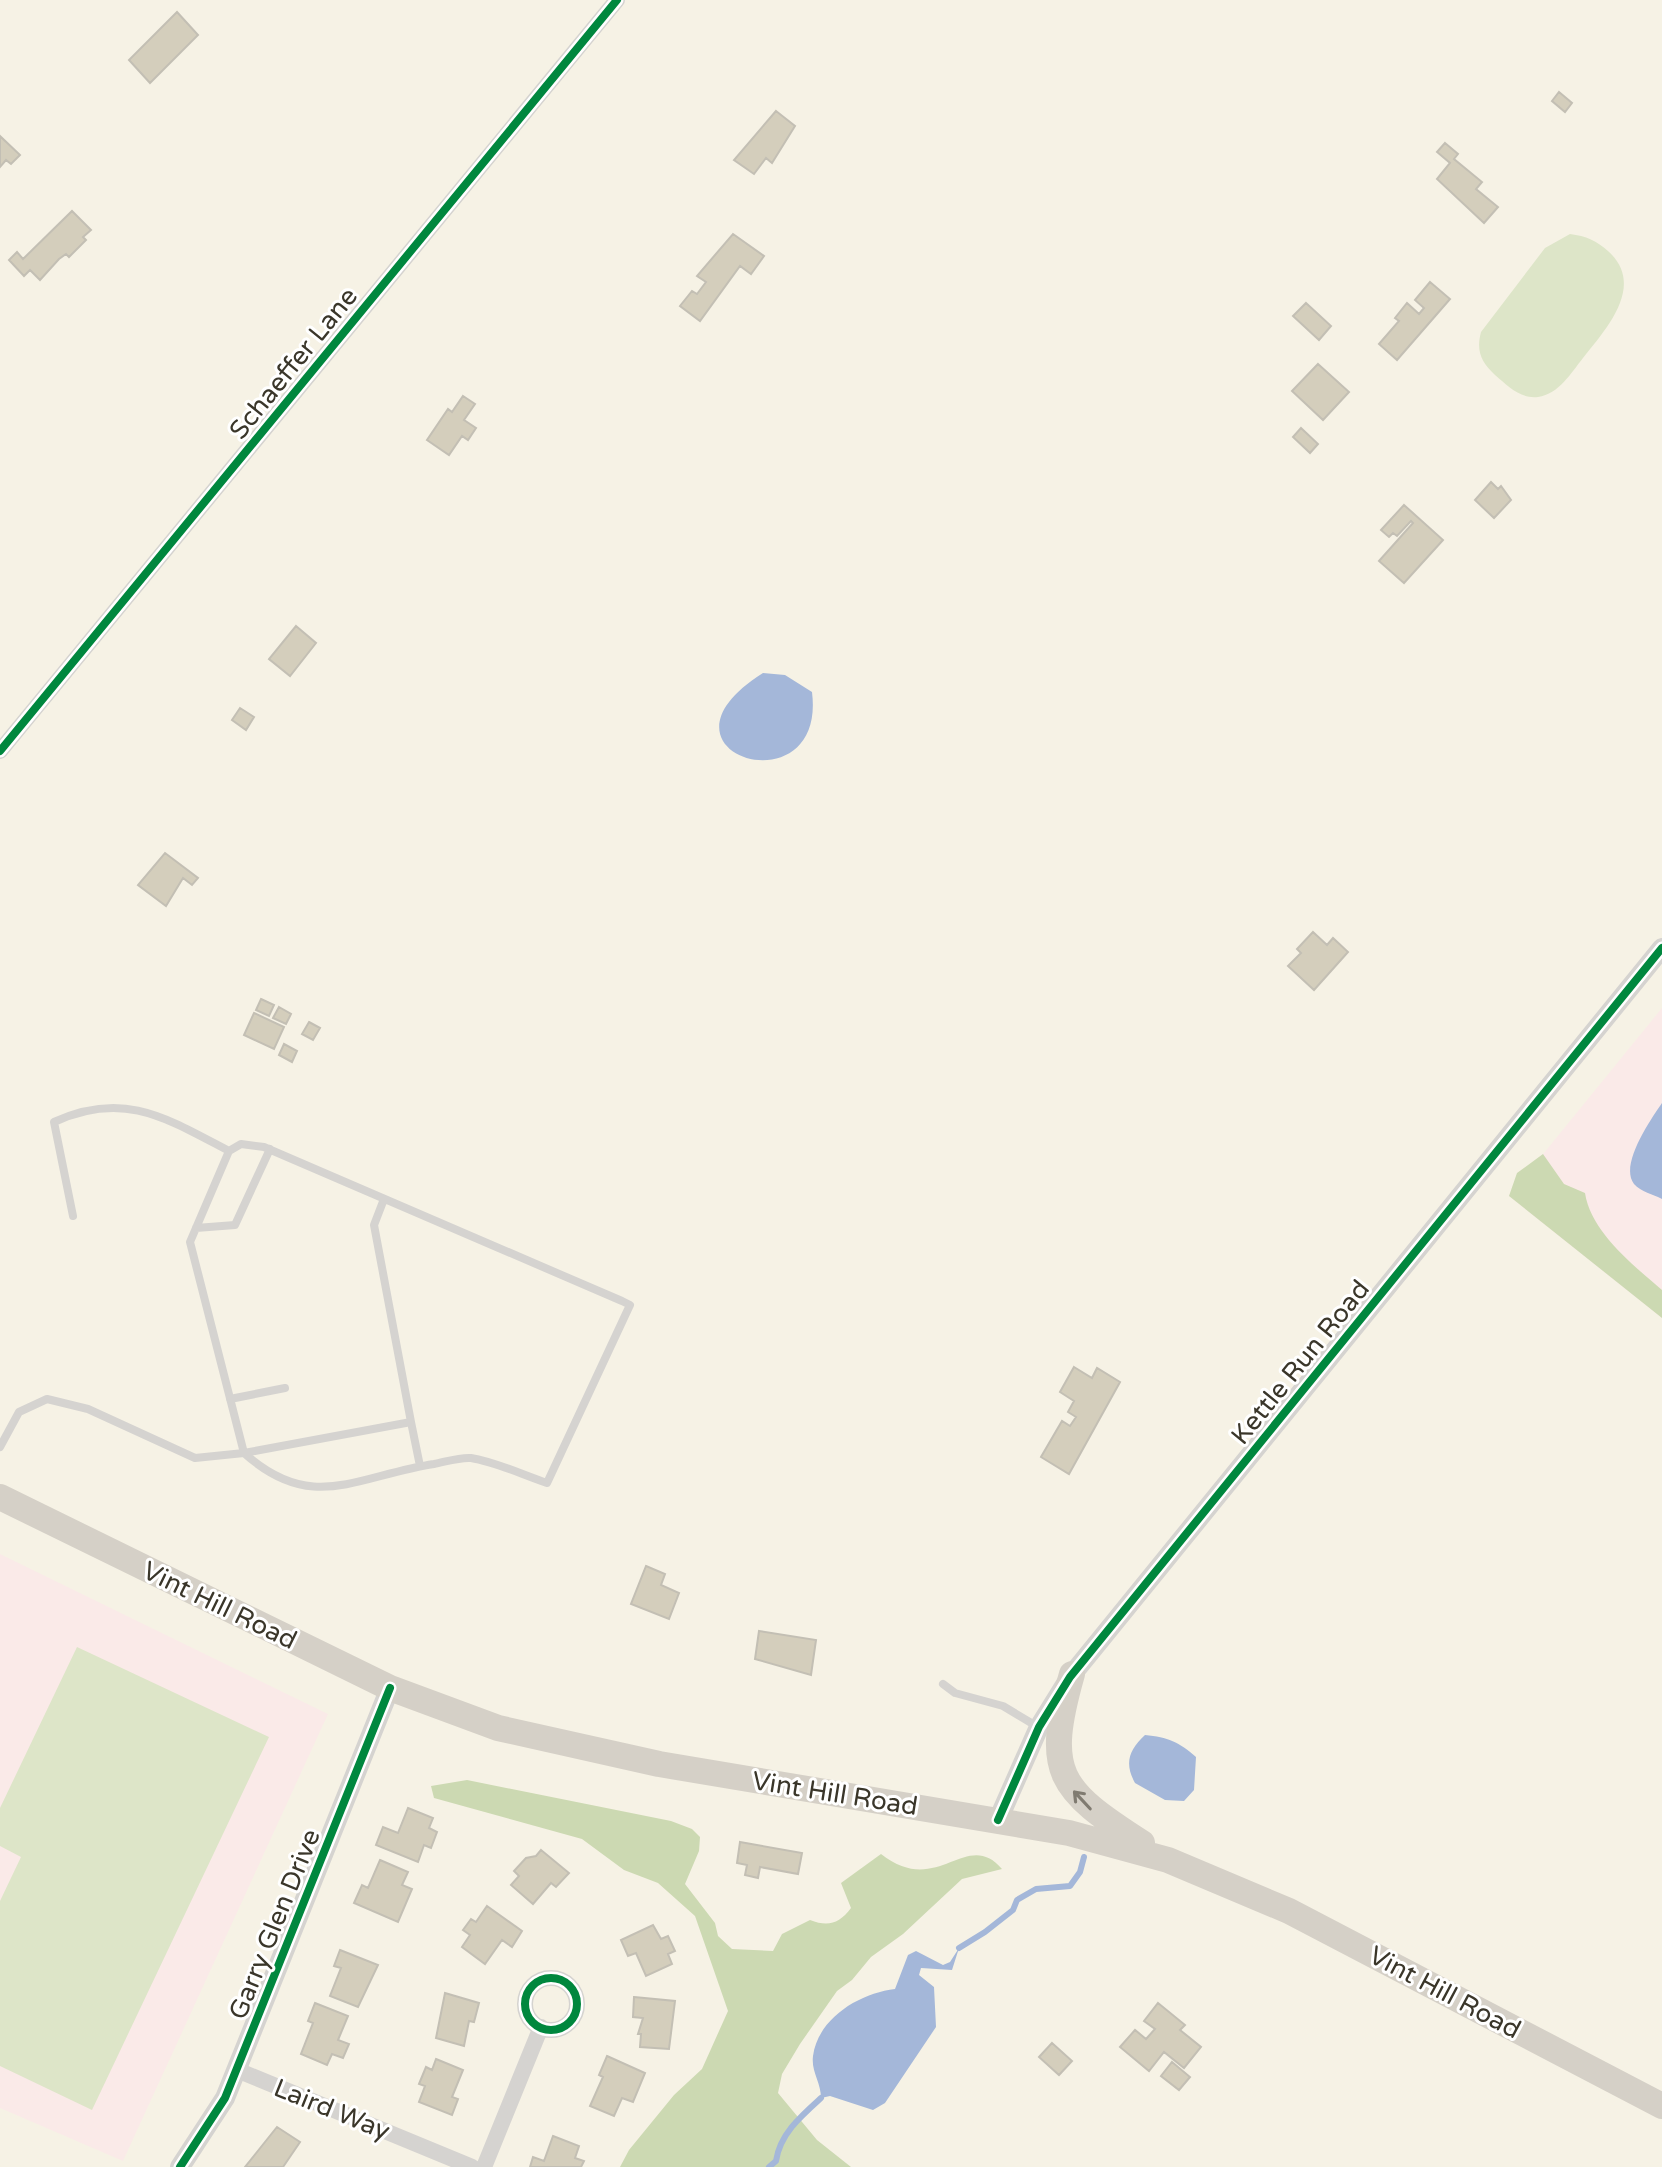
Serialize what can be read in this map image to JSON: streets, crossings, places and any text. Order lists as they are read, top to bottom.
{
  "streets": {
    "main road": ["Vint Hill Road"],
    "street": [
      "Schaeffer Lane",
      "Kettle Run Road",
      "Garry Glen Drive",
      "Laird Way"
    ]
  },
  "crossings": [
    ["Kettle Run Road", "Vint Hill Road"],
    ["Vint Hill Road", "Garry Glen Drive"],
    ["Garry Glen Drive", "Laird Way"]
  ]
}
